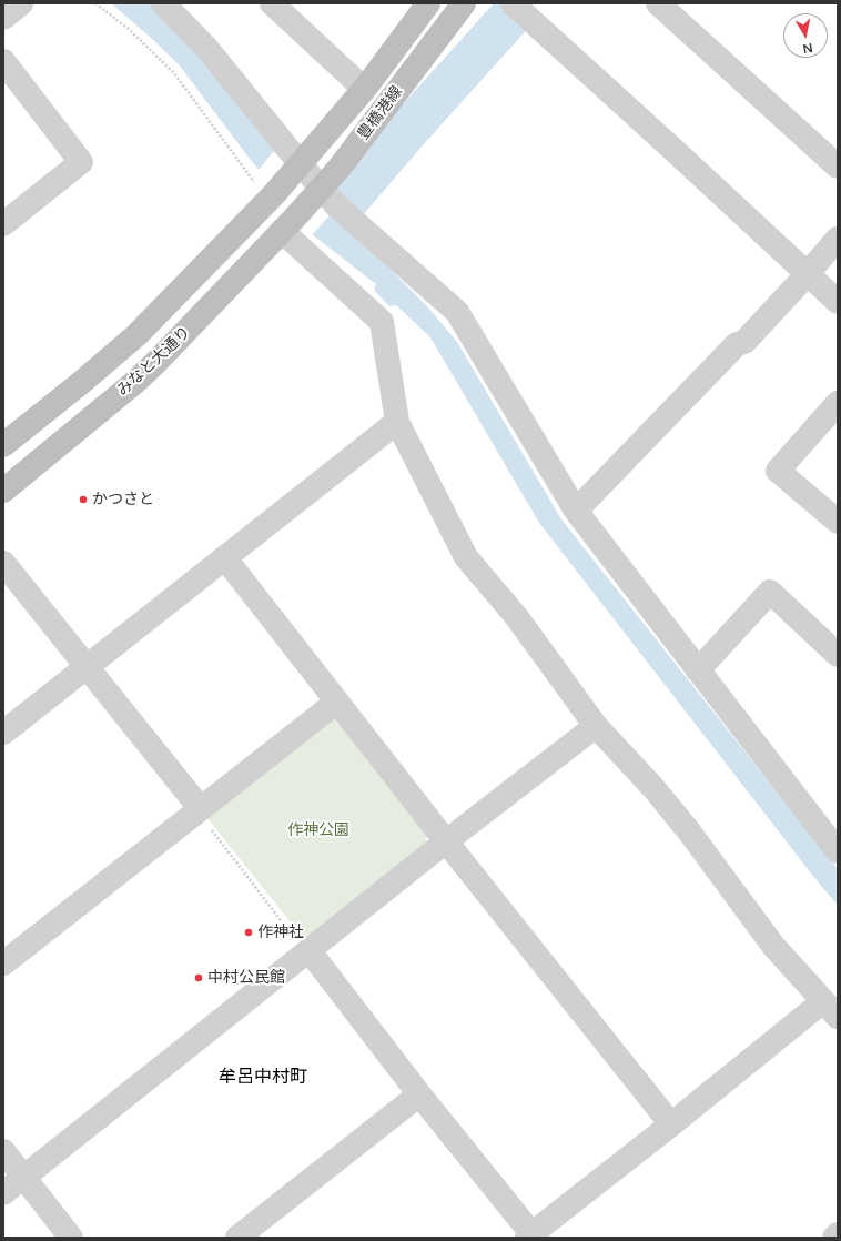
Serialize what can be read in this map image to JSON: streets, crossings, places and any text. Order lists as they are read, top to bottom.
{
  "streets": {
    "main road": ["豊橋港線", "みなと大通り"]
  },
  "crossings": [
    ["豊橋港線", "みなと大通り"]
  ],
  "districts": ["牟呂中村町"],
  "parks": ["作神公園"],
  "places": ["かつさと", "作神社", "中村公民館"],
  "north": "bottom"
}
